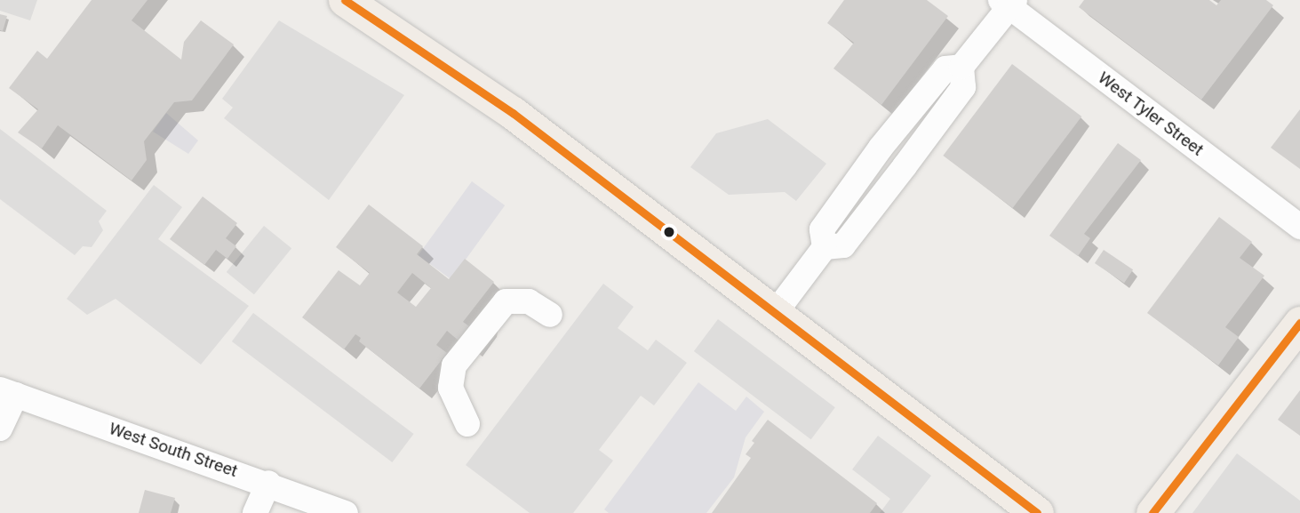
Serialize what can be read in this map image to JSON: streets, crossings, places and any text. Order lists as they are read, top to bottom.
{
  "streets": {
    "street": ["West Tyler Street", "West South Street"]
  }
}
